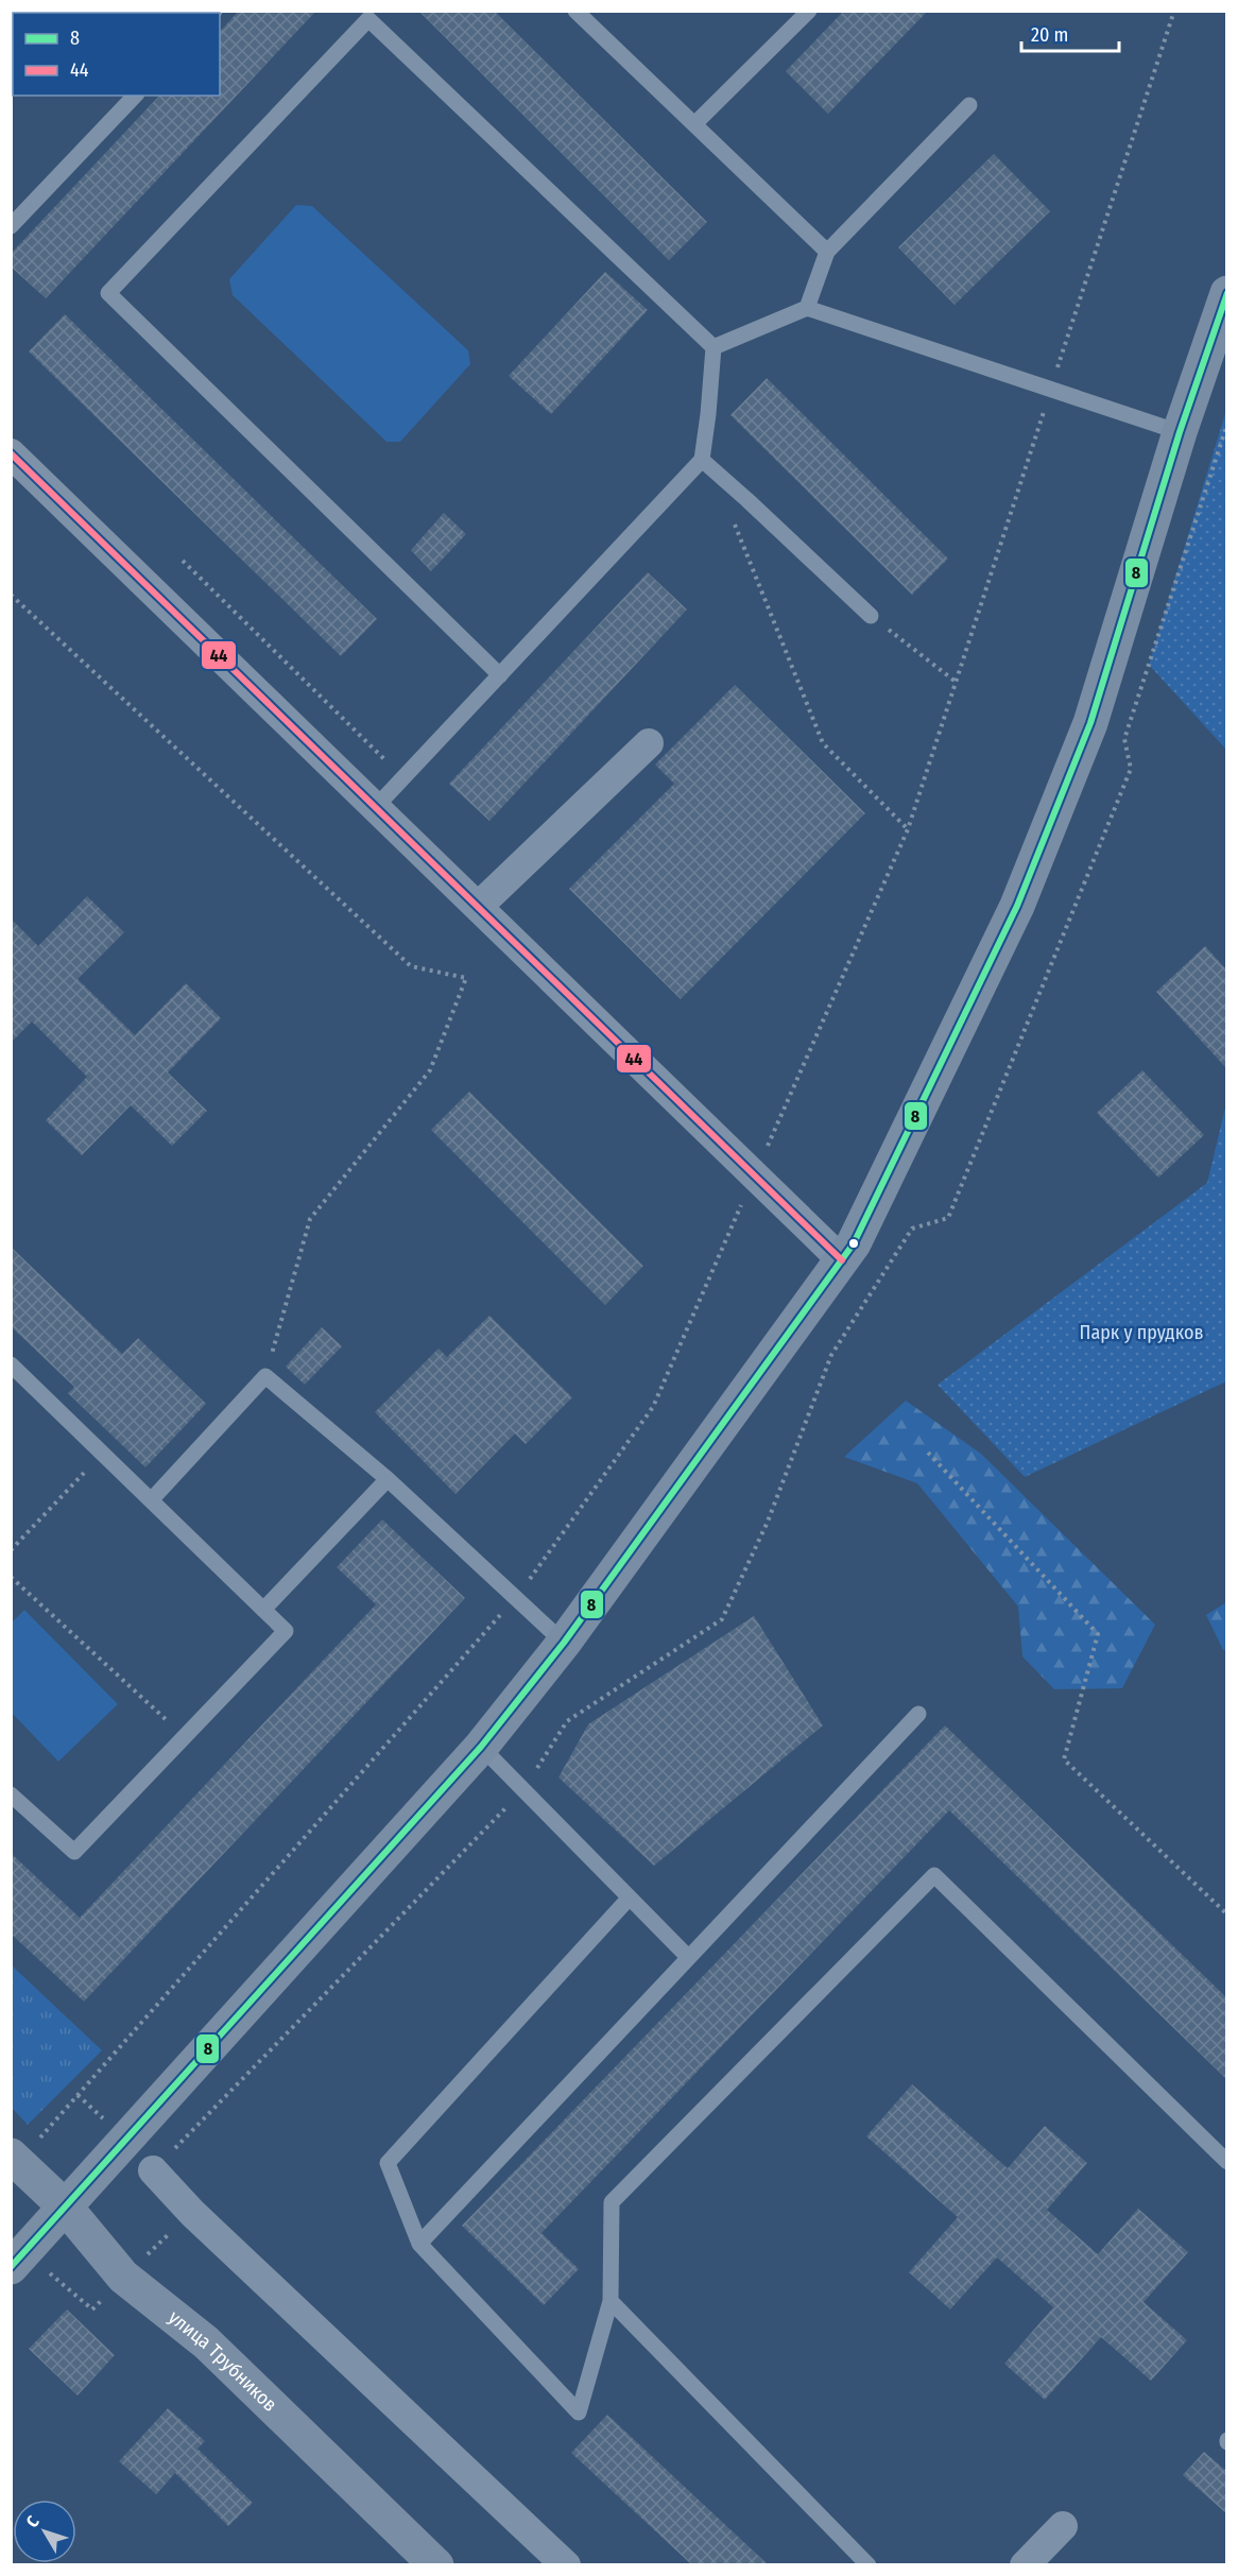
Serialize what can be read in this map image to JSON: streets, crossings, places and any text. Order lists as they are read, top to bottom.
{
  "streets": {
    "street": ["улица Трубников"]
  },
  "parks": ["Парк у прудков"],
  "lines": ["transit line 8", "transit line 44"],
  "legend": ["8", "44"],
  "scale_bar": "20 m",
  "north": "top left"
}
